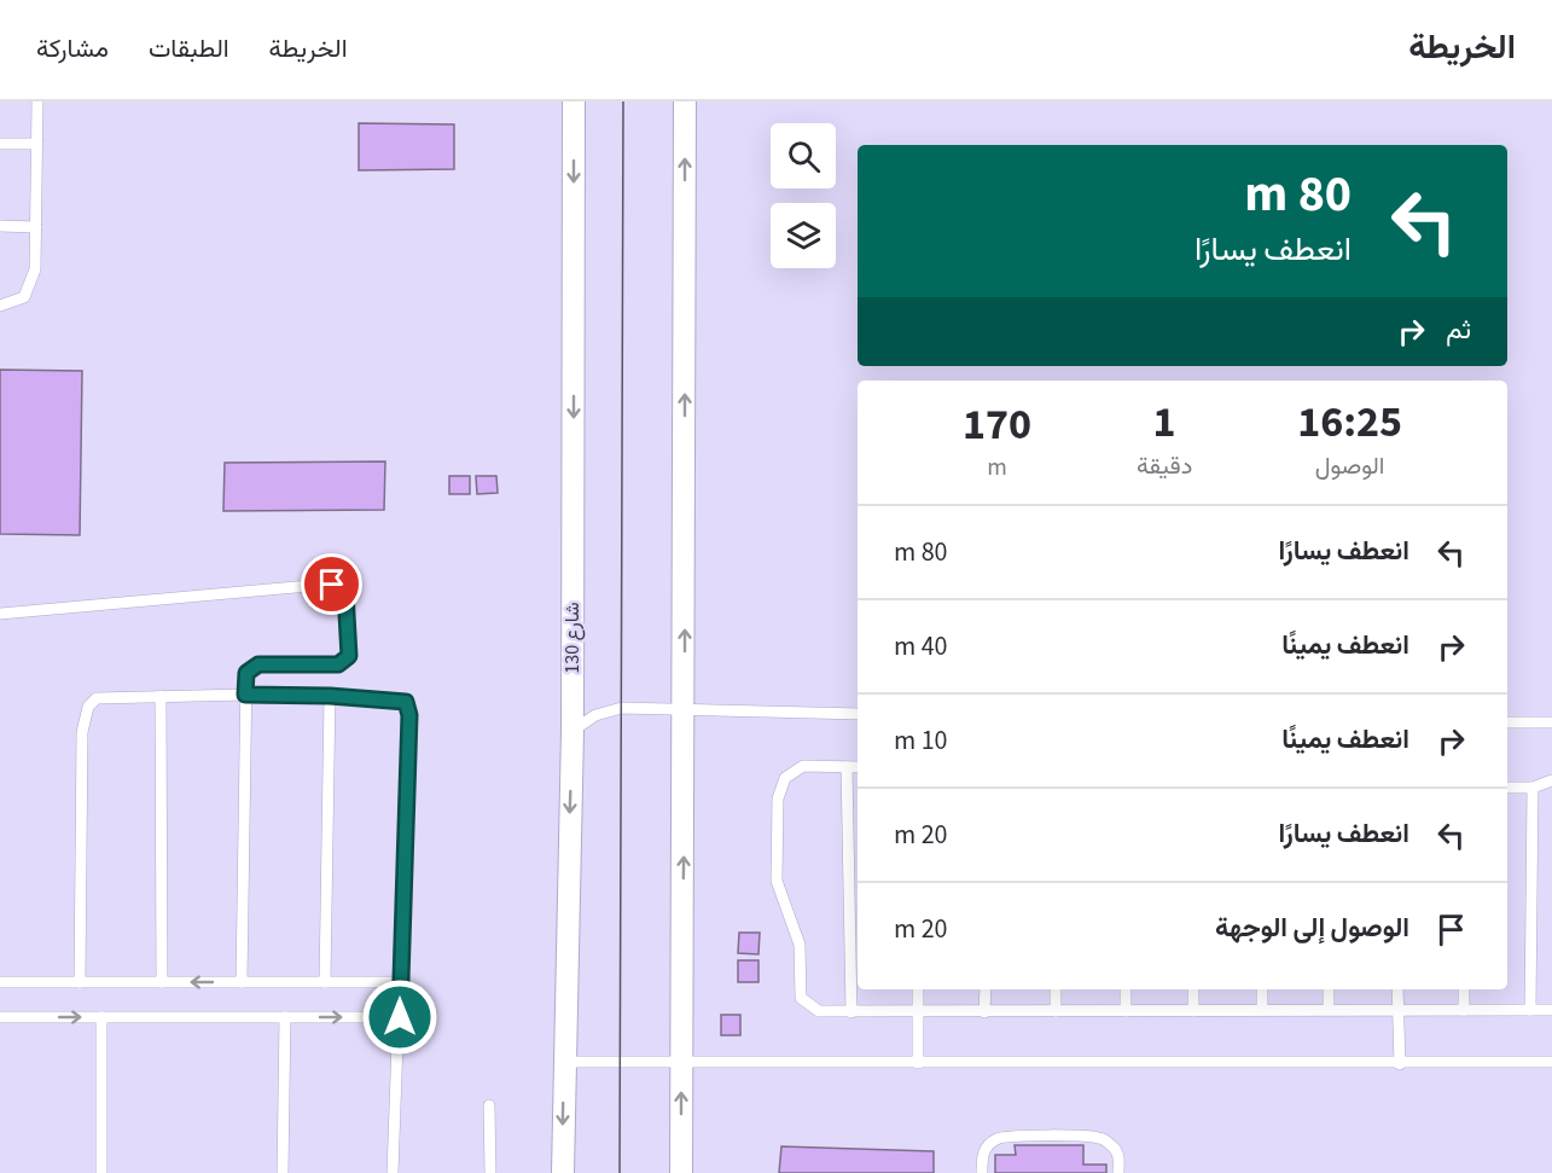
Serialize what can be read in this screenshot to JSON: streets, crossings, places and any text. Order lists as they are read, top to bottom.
{
  "streets": {
    "street": ["شارع 130"]
  },
  "page": {
    "header": "الخريطة",
    "nav": ["الخريطة", "الطبقات", "مشاركة"],
    "turn": ["80 m", "انعطف يسارًا"],
    "then": "ثم",
    "eta": [
      "16:25",
      "الوصول",
      "1",
      "دقيقة",
      "170",
      "m"
    ],
    "list": [
      {
        "name": "انعطف يسارًا",
        "value": "80 m"
      },
      {
        "name": "انعطف يمينًا",
        "value": "40 m"
      },
      {
        "name": "انعطف يمينًا",
        "value": "10 m"
      },
      {
        "name": "انعطف يسارًا",
        "value": "20 m"
      },
      {
        "name": "الوصول إلى الوجهة",
        "value": "20 m"
      }
    ]
  }
}
